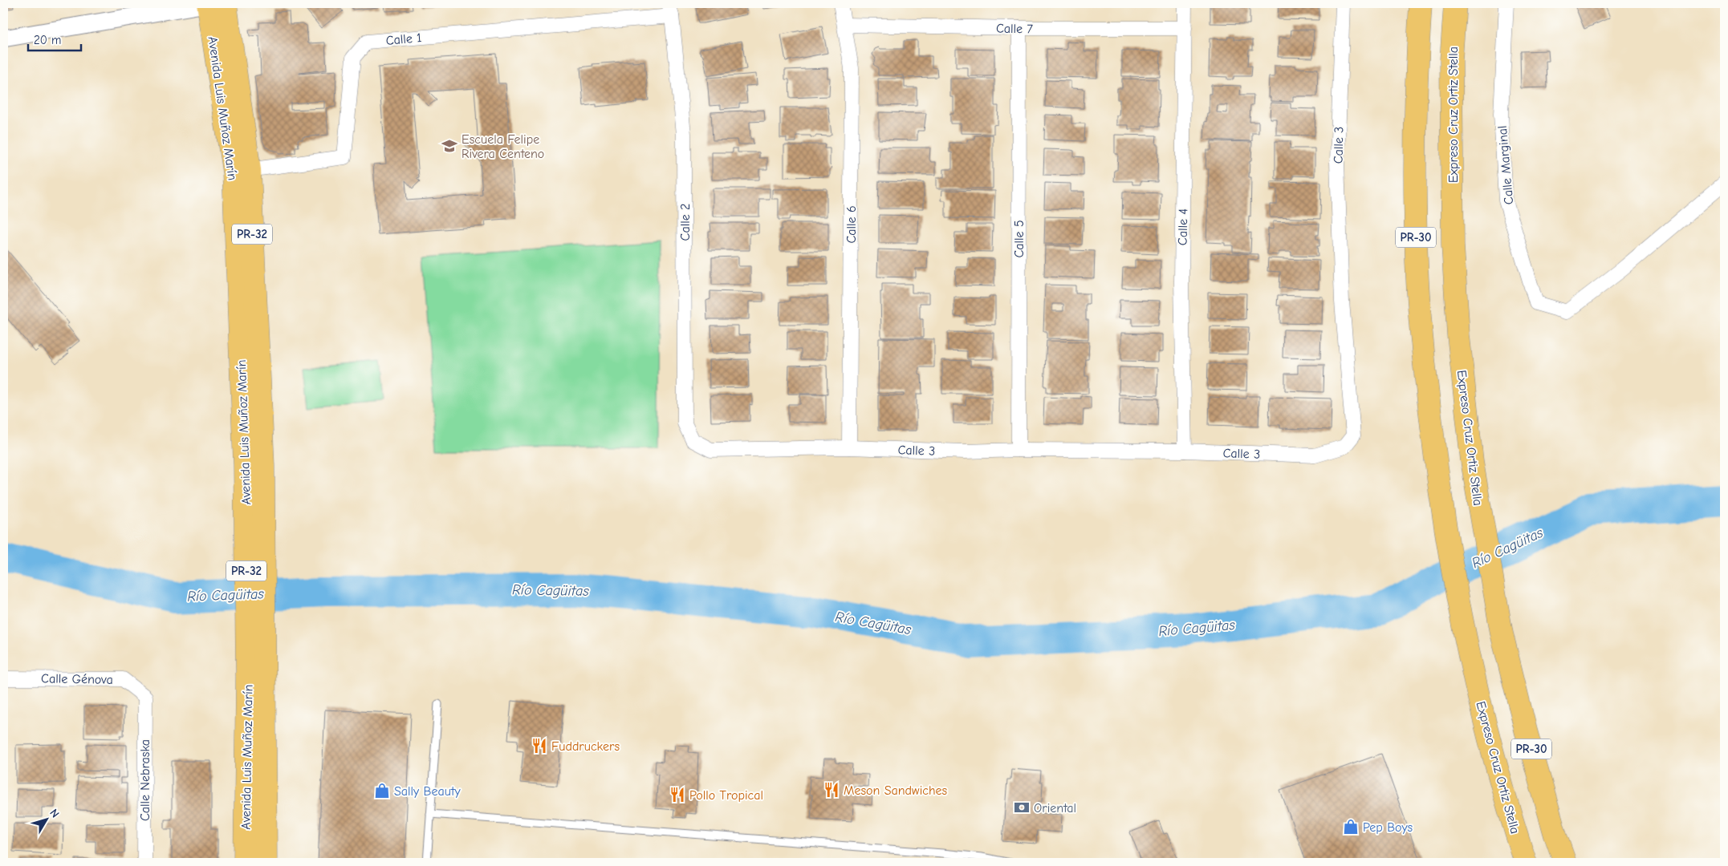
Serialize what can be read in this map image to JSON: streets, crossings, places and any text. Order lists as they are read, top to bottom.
{
  "streets": {
    "main road": [
      "Avenida Luis Muñoz Marín",
      "Expreso Cruz Ortiz Stella",
      "PR-32",
      "PR-30"
    ],
    "street": [
      "Calle 7",
      "Calle 1",
      "Calle 3",
      "Calle Marginal",
      "Calle 2",
      "Calle 6",
      "Calle 4",
      "Calle 5",
      "Calle Génova",
      "Calle Nebraska"
    ]
  },
  "crossings": [
    ["Calle 7", "Calle 6"],
    ["Calle 7", "Calle 4"],
    ["Calle 7", "Calle 5"],
    ["Calle 1", "Avenida Luis Muñoz Marín"],
    ["Calle 1", "Calle 2"],
    ["Calle 3", "Calle 2"],
    ["Calle 3", "Calle 6"],
    ["Calle 3", "Calle 4"],
    ["Calle 3", "Calle 5"],
    ["Calle Génova", "Calle Nebraska"]
  ],
  "water": ["Río Cagüitas"],
  "places": {
    "school or university": ["Escuela Felipe Rivera Centeno"],
    "restaurant": ["Fuddruckers", "Meson Sandwiches", "Pollo Tropical"],
    "shop": ["Sally Beauty", "Pep Boys"],
    "bank": ["Oriental"]
  },
  "scale_bar": "20 m",
  "north": "top right"
}
